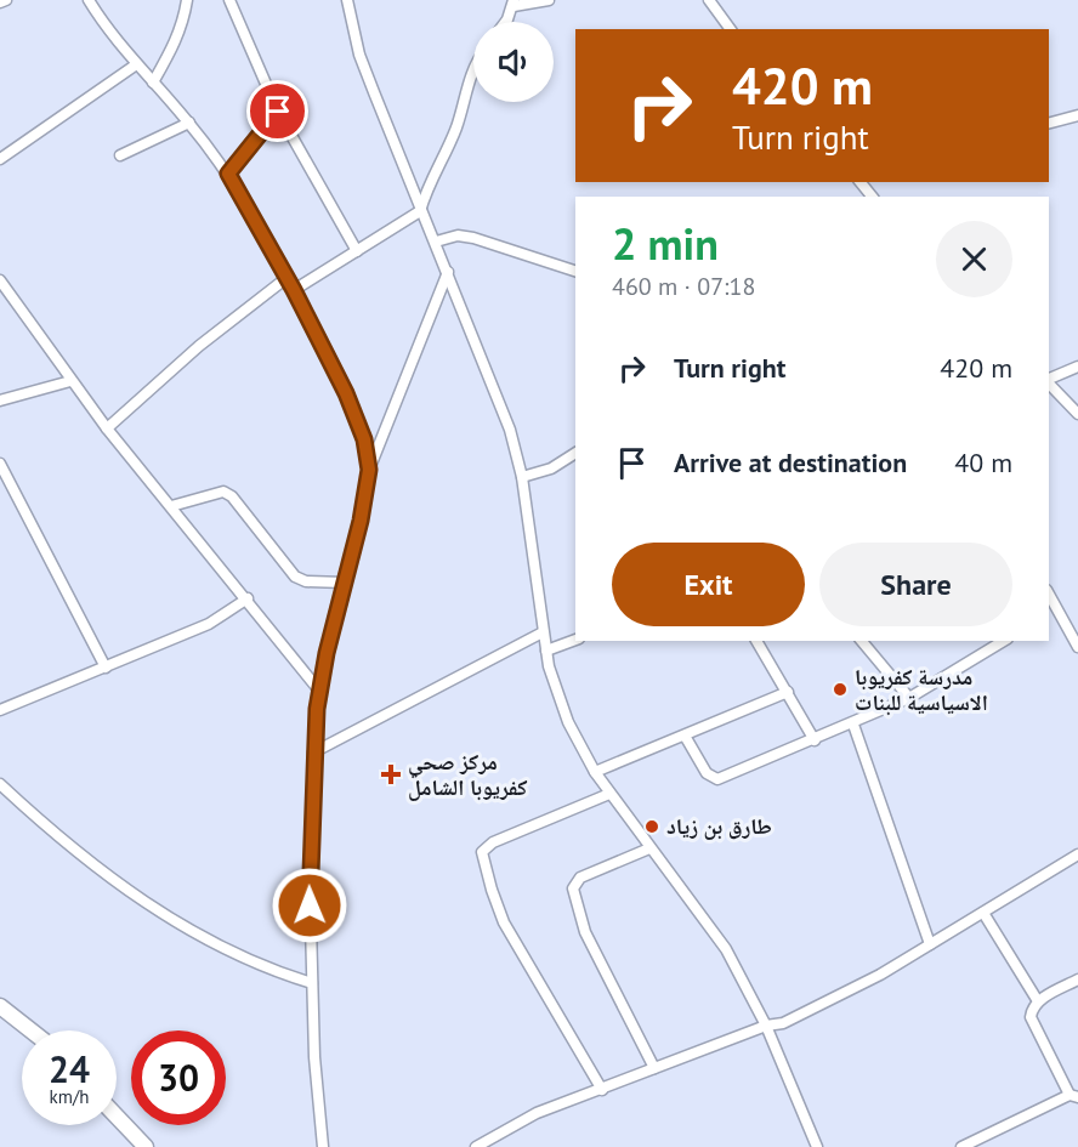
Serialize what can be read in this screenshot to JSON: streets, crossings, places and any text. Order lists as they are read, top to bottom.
{
  "places": {
    "other": ["مدرسة كفريوبا الاسياسية للبنات", "طارق بن زياد"],
    "health": ["مركز صحي كفريوبا الشامل"]
  },
  "page": {
    "turn": ["420 m", "Turn right"],
    "heading": ["2 min", "460 m · 07:18"],
    "list": [
      {
        "name": "Turn right",
        "value": "420 m"
      },
      {
        "name": "Arrive at destination",
        "value": "40 m"
      }
    ],
    "buttons": ["Exit", "Share"],
    "speed": "24 km/h",
    "limit": "30"
  }
}
